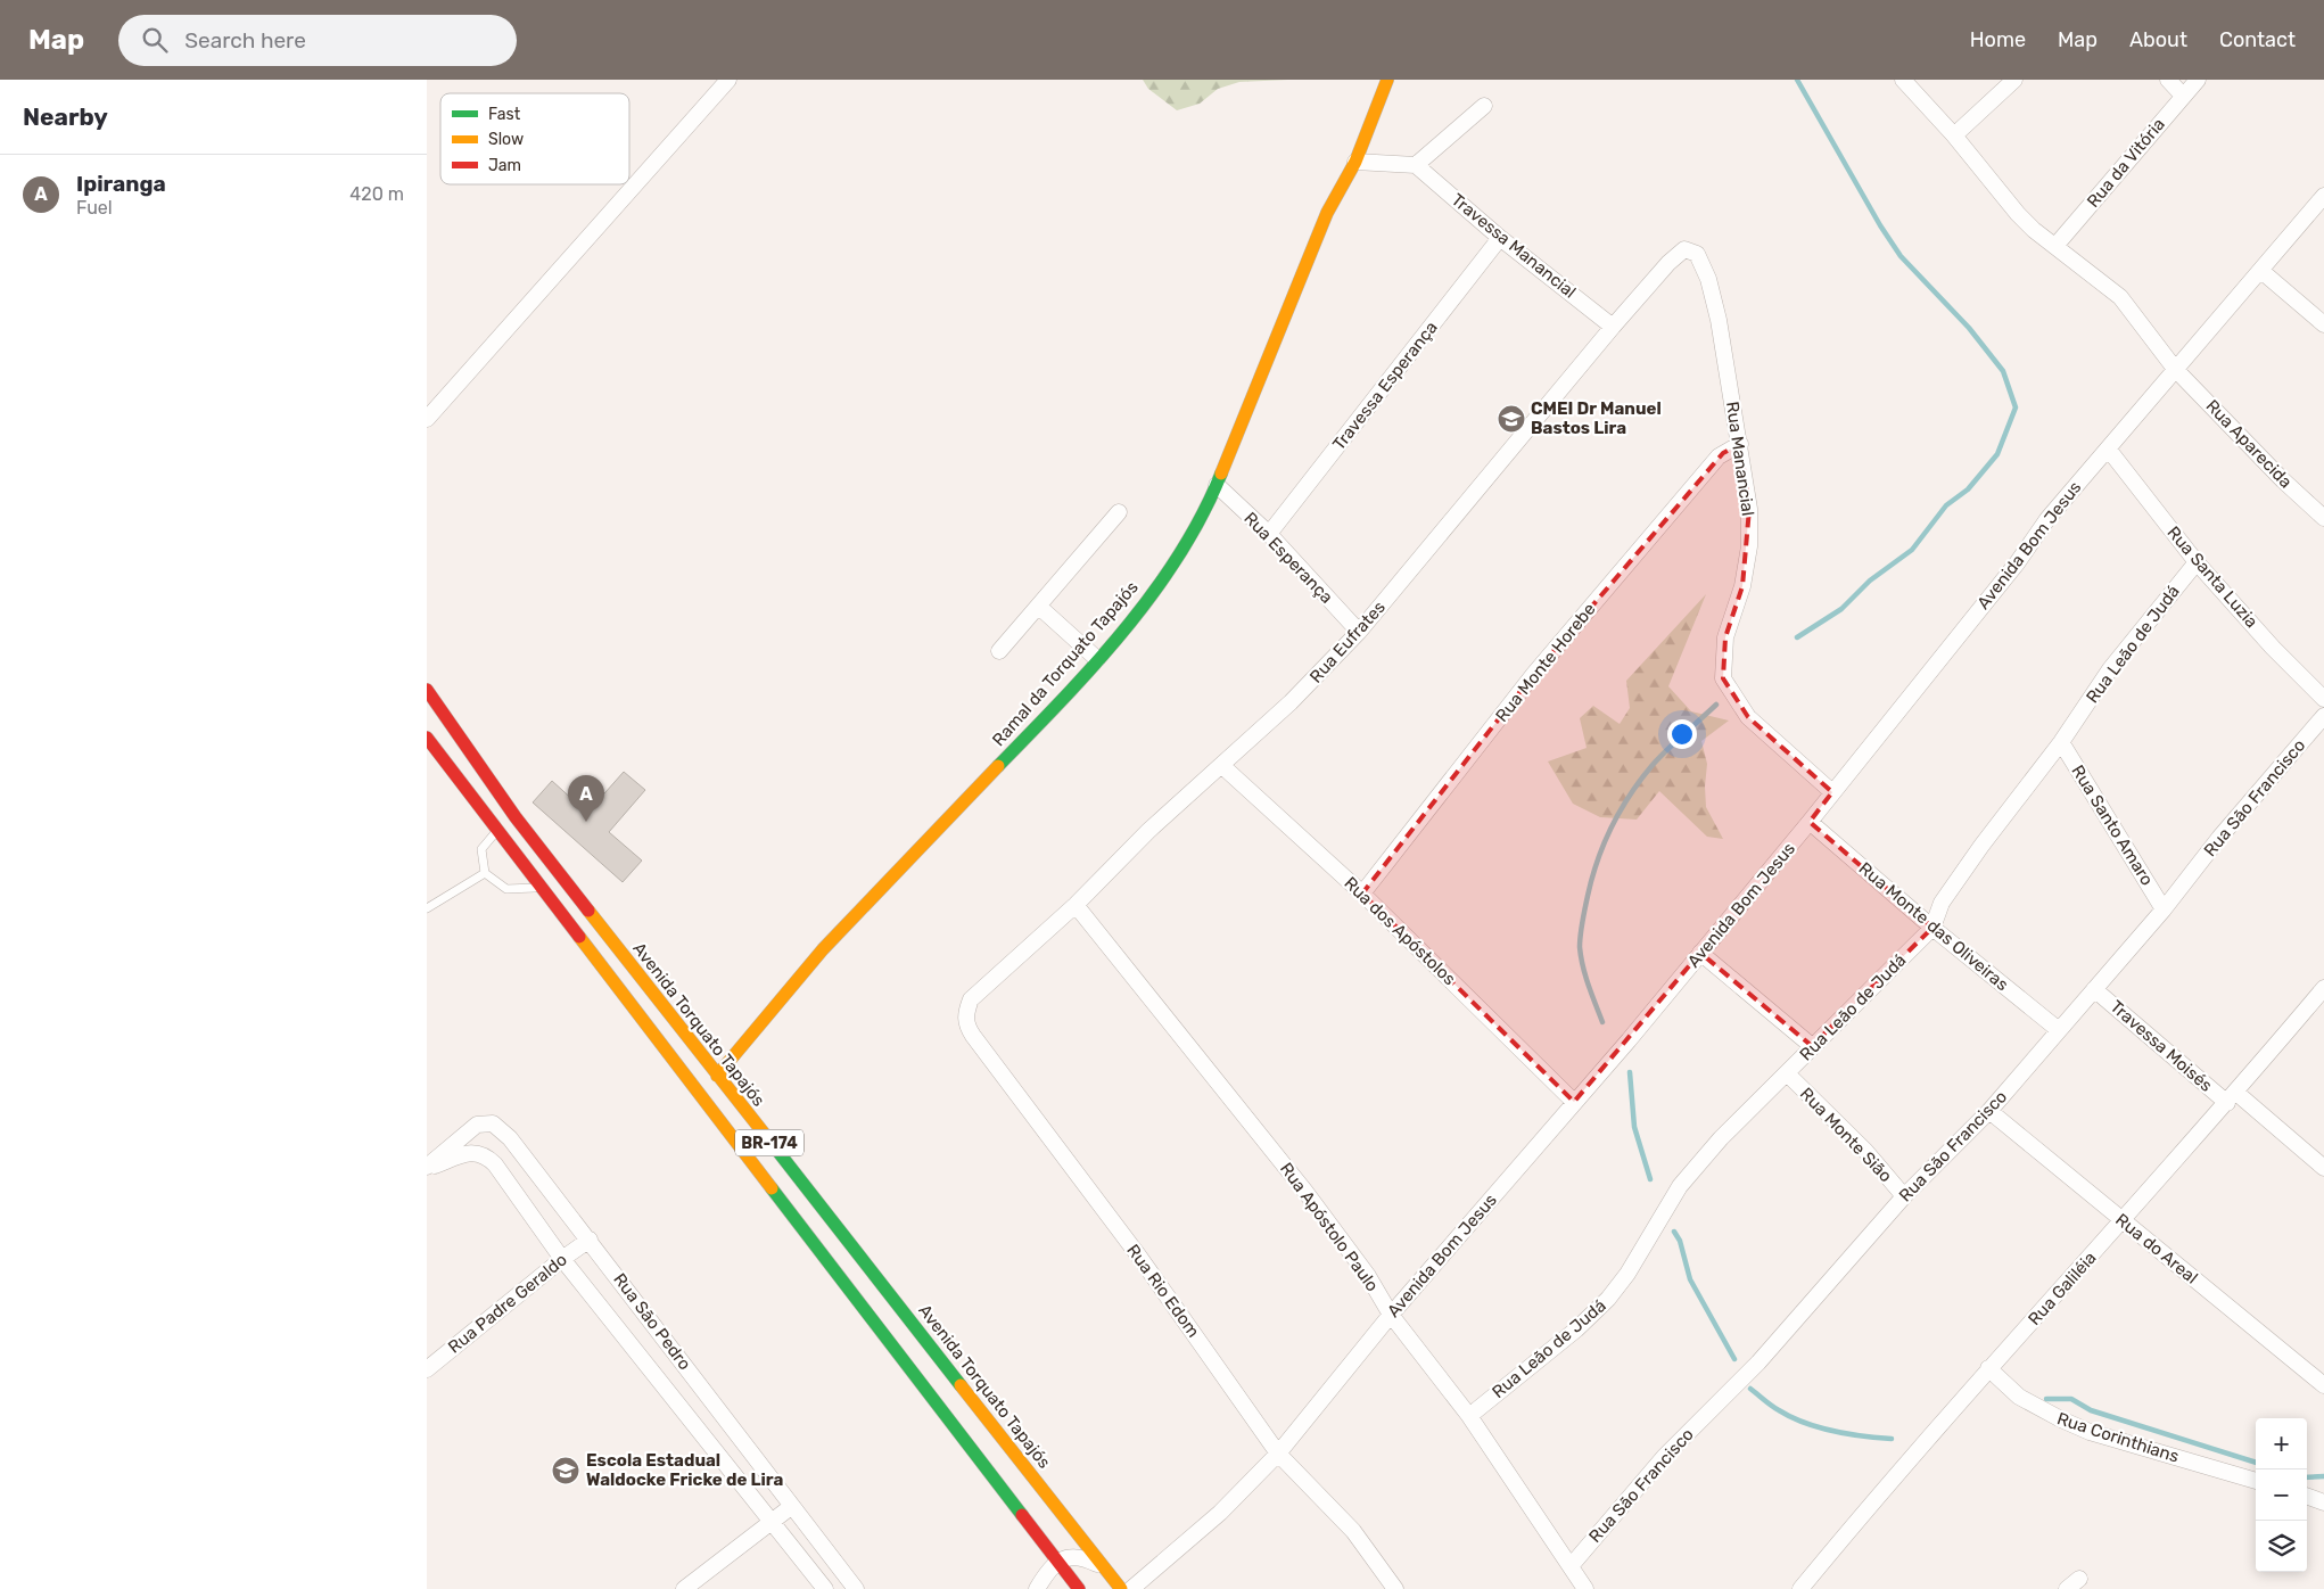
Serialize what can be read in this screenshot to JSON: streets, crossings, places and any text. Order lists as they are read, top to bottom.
{
  "streets": {
    "main road": ["Ramal da Torquato Tapajós", "Avenida Torquato Tapajós", "BR-174"],
    "street": [
      "Rua da Vitória",
      "Travessa Manancial",
      "Travessa Esperança",
      "Rua Aparecida",
      "Rua Manancial",
      "Avenida Bom Jesus",
      "Rua Esperança",
      "Rua Santa Luzia",
      "Rua Eufrates",
      "Rua Leão de Judá",
      "Rua Monte Horebe",
      "Rua São Francisco",
      "Rua Santo Amaro",
      "Rua Monte das Oliveiras",
      "Rua dos Apóstolos",
      "Travessa Moisés",
      "Rua Monte Sião",
      "Rua Apóstolo Paulo",
      "Rua do Areal",
      "Rua Galiléia",
      "Rua Rio Edom",
      "Rua Padre Geraldo",
      "Rua São Pedro",
      "Rua Corinthians"
    ]
  },
  "crossings": [
    ["Rua da Vitória", "Rua Aparecida"],
    ["Travessa Manancial", "Travessa Esperança"],
    ["Travessa Manancial", "Rua Eufrates"],
    ["Travessa Esperança", "Rua Esperança"],
    ["Rua Aparecida", "Avenida Bom Jesus"],
    ["Rua Manancial", "Avenida Bom Jesus"],
    ["Rua Manancial", "Rua Eufrates"],
    ["Rua Manancial", "Rua Monte Horebe"],
    ["Avenida Bom Jesus", "Rua Santa Luzia"],
    ["Avenida Bom Jesus", "Rua Monte das Oliveiras"],
    ["Avenida Bom Jesus", "Rua dos Apóstolos"],
    ["Avenida Bom Jesus", "Rua Apóstolo Paulo"],
    ["Avenida Bom Jesus", "Rua Rio Edom"],
    ["Rua Esperança", "Rua Eufrates"],
    ["Rua Esperança", "Ramal da Torquato Tapajós"],
    ["Rua Santa Luzia", "Rua Leão de Judá"],
    ["Rua Eufrates", "Rua dos Apóstolos"],
    ["Rua Eufrates", "Rua Apóstolo Paulo"],
    ["Rua Eufrates", "Rua Rio Edom"],
    ["Rua Leão de Judá", "Rua Santo Amaro"],
    ["Rua Leão de Judá", "Rua Monte das Oliveiras"],
    ["Rua Leão de Judá", "Rua Monte Sião"],
    ["Rua Leão de Judá", "Rua Apóstolo Paulo"],
    ["Rua Monte Horebe", "Rua dos Apóstolos"],
    ["Ramal da Torquato Tapajós", "Avenida Torquato Tapajós"],
    ["Rua São Francisco", "Rua Santo Amaro"],
    ["Rua São Francisco", "Rua Monte das Oliveiras"],
    ["Rua São Francisco", "Travessa Moisés"],
    ["Rua São Francisco", "Rua Monte Sião"],
    ["Rua São Francisco", "Rua Apóstolo Paulo"],
    ["Rua São Francisco", "Rua do Areal"],
    ["Travessa Moisés", "Rua Galiléia"],
    ["Rua do Areal", "Rua Galiléia"],
    ["Rua Galiléia", "Rua Corinthians"],
    ["Rua Padre Geraldo", "Rua São Pedro"]
  ],
  "places": {
    "school or university": ["CMEI Dr Manuel Bastos Lira", "Escola Estadual Waldocke Fricke de Lira"]
  },
  "legend": ["Fast", "Slow", "Jam"],
  "page": {
    "header": "Map",
    "search": "Search here",
    "nav": [
      "Home",
      "Map",
      "About",
      "Contact"
    ],
    "heading": "Nearby",
    "list": [
      {
        "mark": "A",
        "name": "Ipiranga",
        "note": "Fuel",
        "value": "420 m"
      }
    ],
    "pins": "A",
    "map_buttons": ["+", "−"]
  }
}
